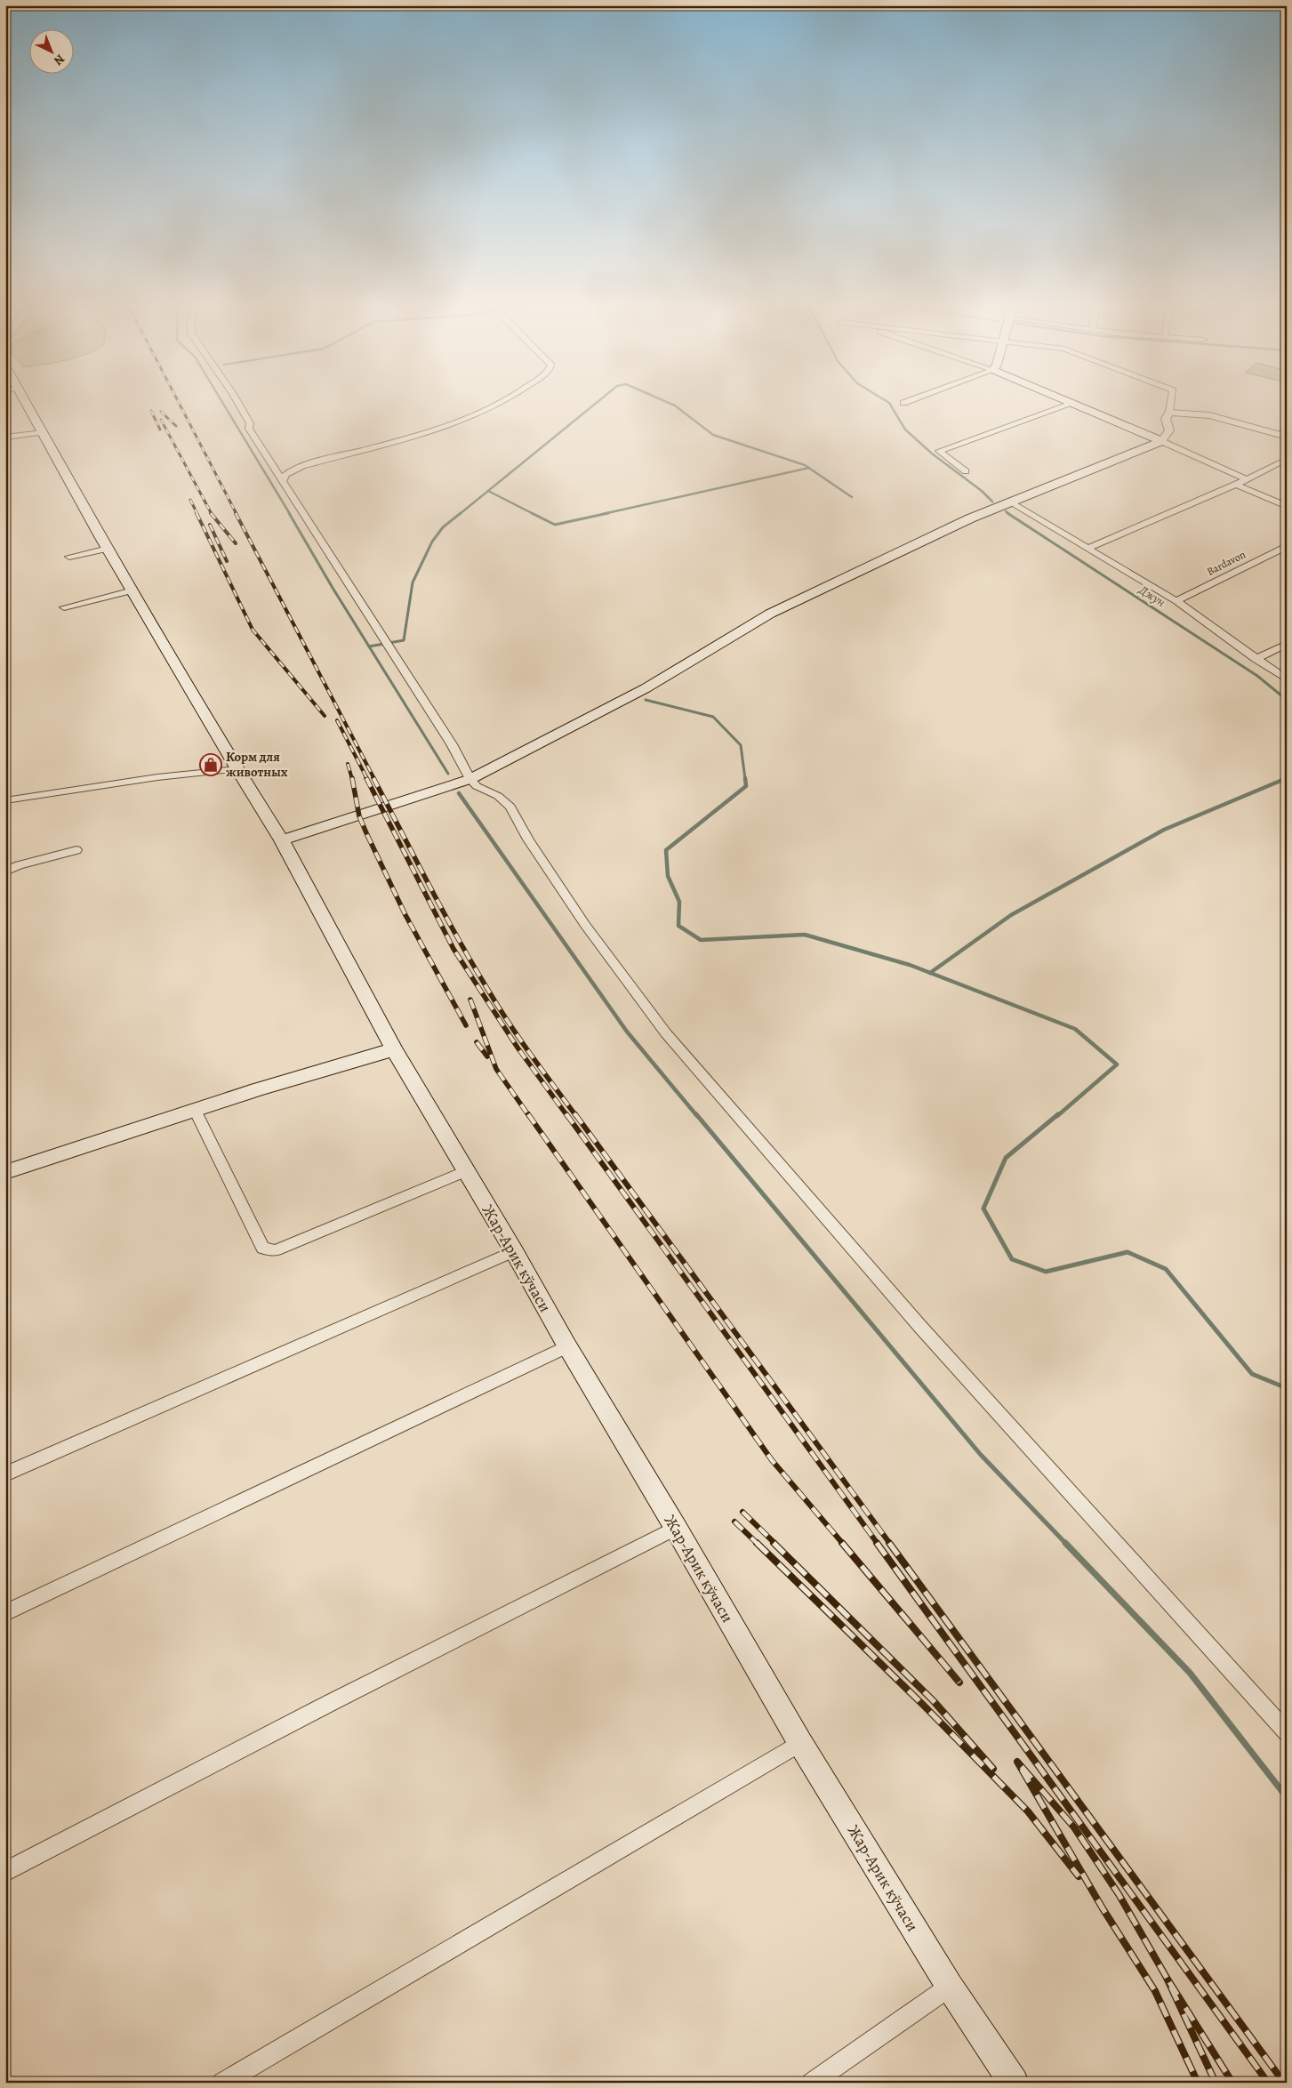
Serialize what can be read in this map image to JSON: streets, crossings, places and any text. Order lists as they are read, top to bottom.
{
  "streets": {
    "main road": ["Жар-Арик кўчаси"],
    "street": ["Bardavon"]
  },
  "water": ["Джун"],
  "places": {
    "shop": ["Корм для животных"]
  },
  "north": "bottom right"
}
